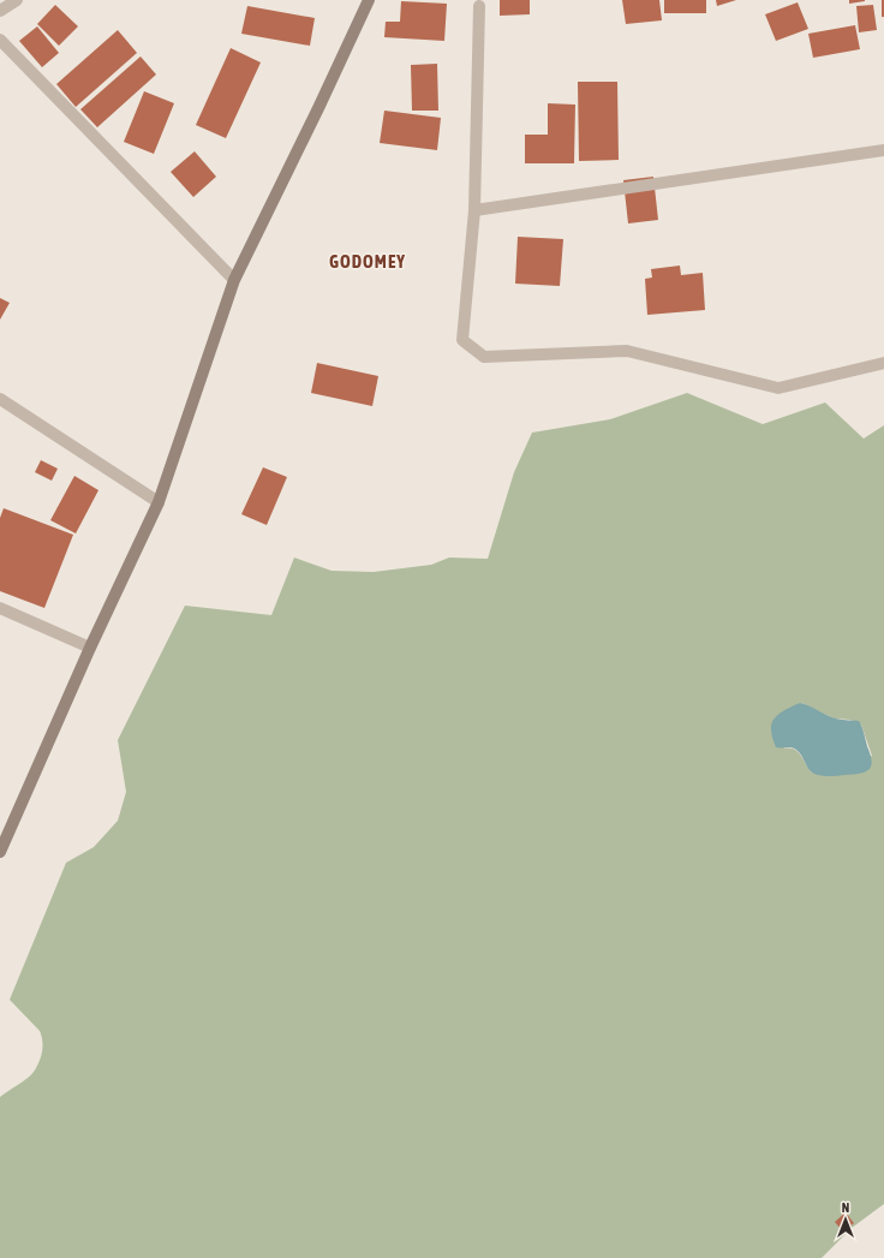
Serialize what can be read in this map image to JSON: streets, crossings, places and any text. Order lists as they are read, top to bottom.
{
  "districts": ["GODOMEY"],
  "north": "top"
}
